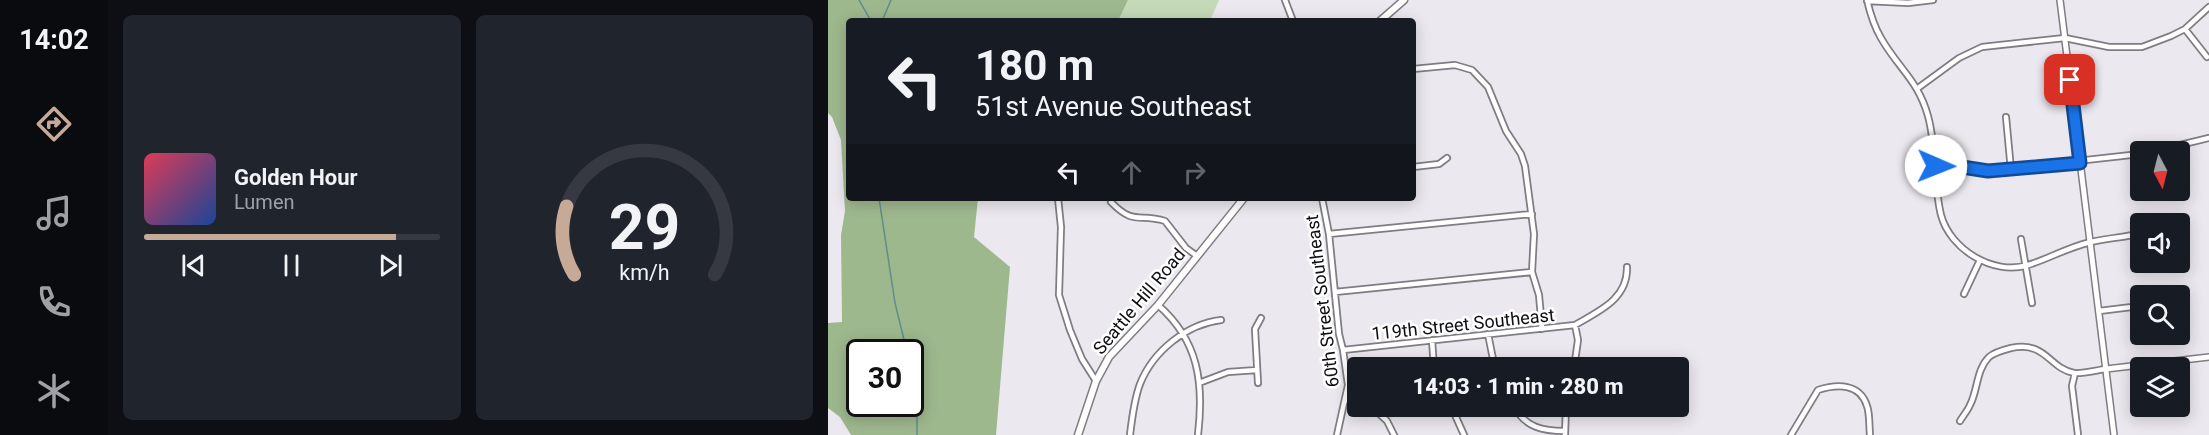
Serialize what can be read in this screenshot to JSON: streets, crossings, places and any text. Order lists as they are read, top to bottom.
{
  "streets": {
    "main road": ["Seattle Hill Road"],
    "street": ["60th Street Southeast", "119th Street Southeast"]
  },
  "crossings": [
    ["60th Street Southeast", "119th Street Southeast"]
  ],
  "north": "bottom",
  "page": {
    "tabs": "14:02",
    "turn": ["180 m", "51st Avenue Southeast"],
    "song": ["Golden Hour", "Lumen"],
    "limit": "30",
    "trip": "14:03 · 1 min · 280 m",
    "gauge": ["29", "km/h"]
  }
}
